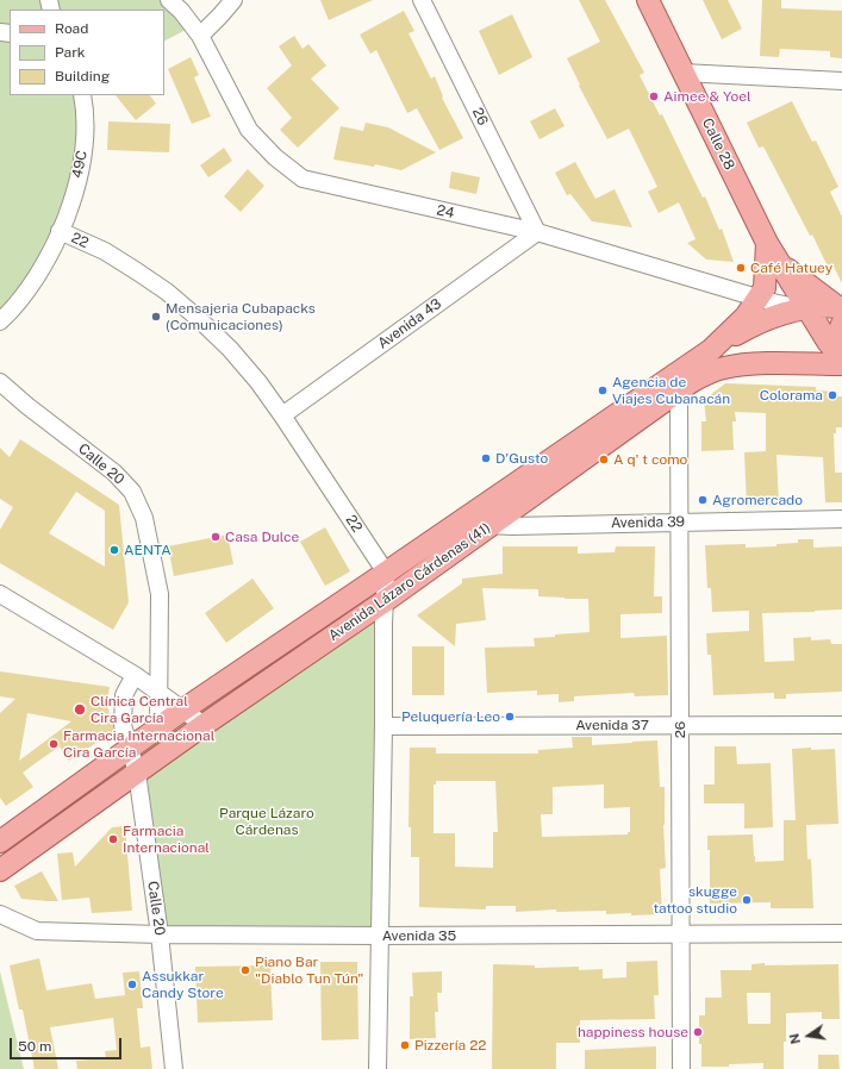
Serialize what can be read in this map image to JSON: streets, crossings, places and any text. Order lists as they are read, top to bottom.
{
  "streets": {
    "main road": ["Calle 28", "Avenida Lázaro Cárdenas (41)"],
    "street": [
      "26",
      "49C",
      "24",
      "22",
      "Avenida 43",
      "Calle 20",
      "Avenida 39",
      "Avenida 37",
      "Avenida 35"
    ]
  },
  "crossings": [
    ["26", "24"],
    ["26", "Avenida 43"],
    ["26", "Avenida 39"],
    ["26", "Avenida Lázaro Cárdenas (41)"],
    ["26", "Avenida 37"],
    ["26", "Avenida 35"],
    ["Calle 28", "24"],
    ["Calle 28", "Avenida Lázaro Cárdenas (41)"],
    ["49C", "22"],
    ["24", "Avenida 43"],
    ["24", "Avenida Lázaro Cárdenas (41)"],
    ["22", "Avenida 43"],
    ["22", "Avenida Lázaro Cárdenas (41)"],
    ["Calle 20", "Avenida Lázaro Cárdenas (41)"],
    ["Calle 20", "Avenida 35"],
    ["Avenida 39", "Avenida Lázaro Cárdenas (41)"]
  ],
  "parks": ["Parque Lázaro Cárdenas"],
  "places": [
    "Aimee & Yoel",
    "Café Hatuey",
    "Mensajeria Cubapacks (Comunicaciones)",
    "Agencia de Viajes Cubanacán",
    "Colorama",
    "D'Gusto",
    "A q' t como",
    "Agromercado",
    "Casa Dulce",
    "AENTA",
    "Clínica Central Cira García",
    "Peluquería Leo",
    "Farmacia Internacional Cira García",
    "Farmacia Internacional",
    "skugge tattoo studio",
    "Piano Bar \"Diablo Tun Tún\"",
    "Assukkar Candy Store",
    "happiness house",
    "Pizzería 22"
  ],
  "legend": ["Road", "Park", "Building"],
  "scale_bar": "50 m",
  "north": "left"
}
